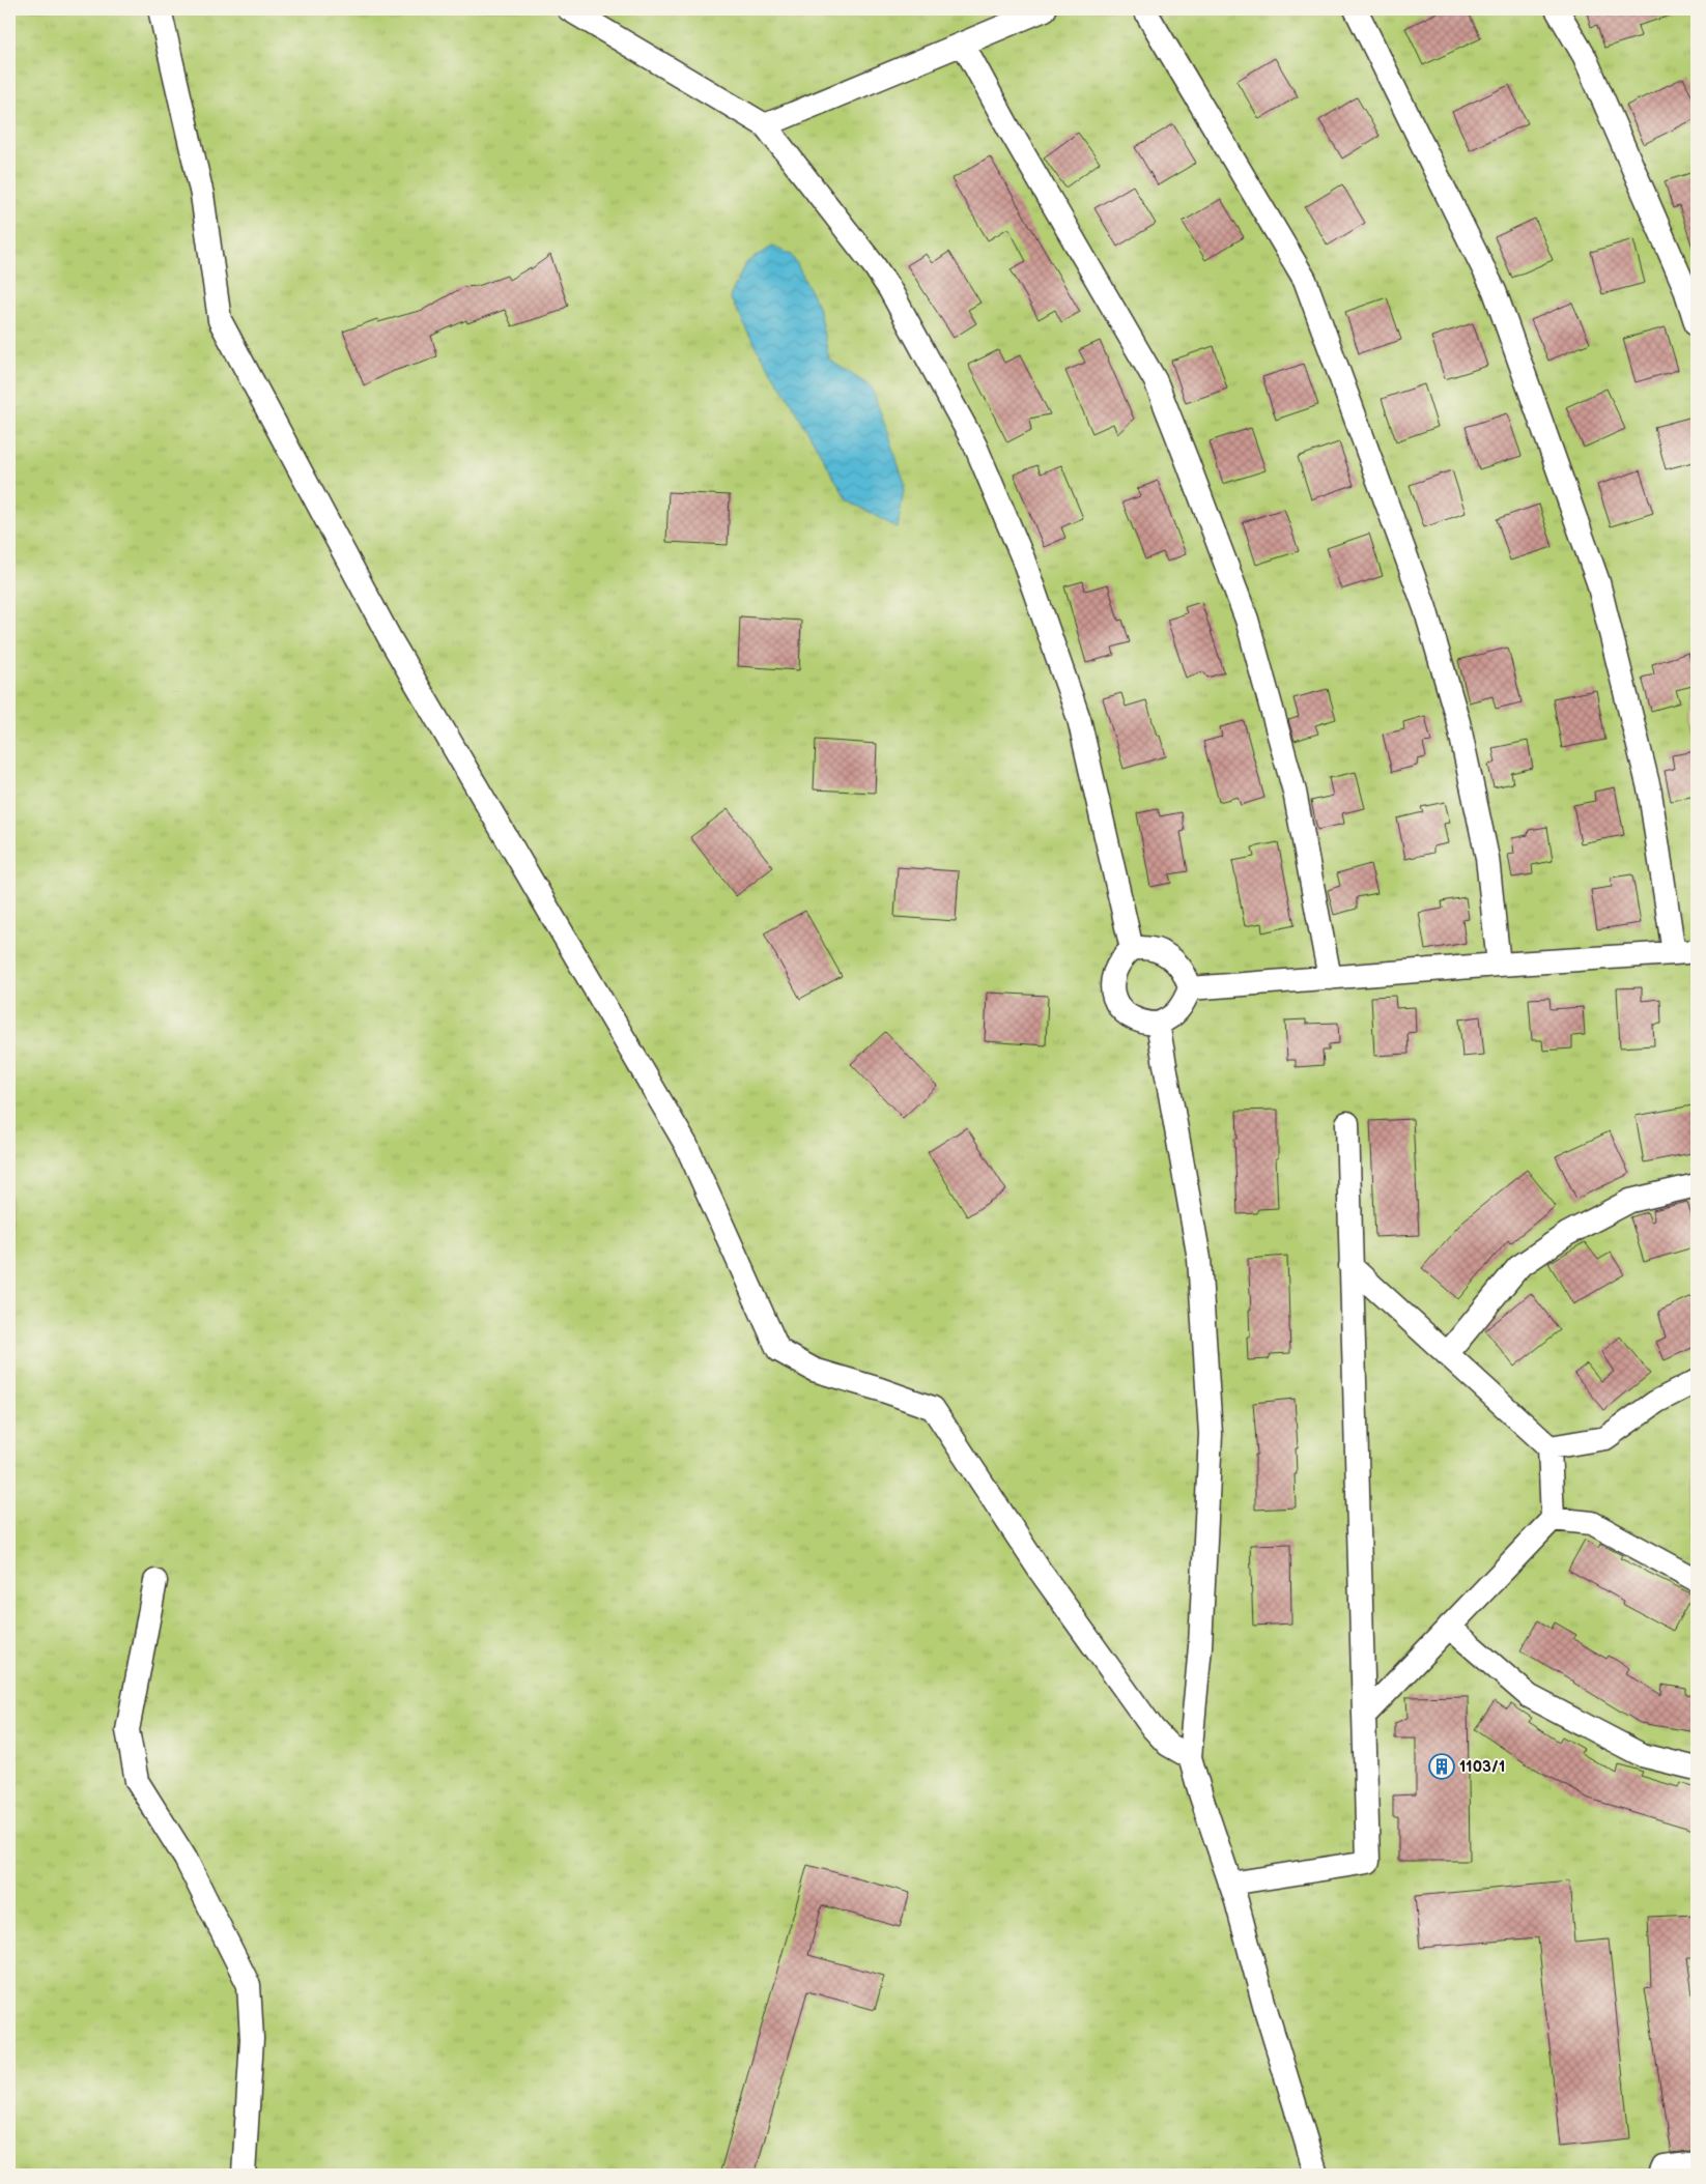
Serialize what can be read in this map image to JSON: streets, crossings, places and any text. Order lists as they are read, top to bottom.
{
  "places": {
    "building": ["1103/1"]
  }
}
